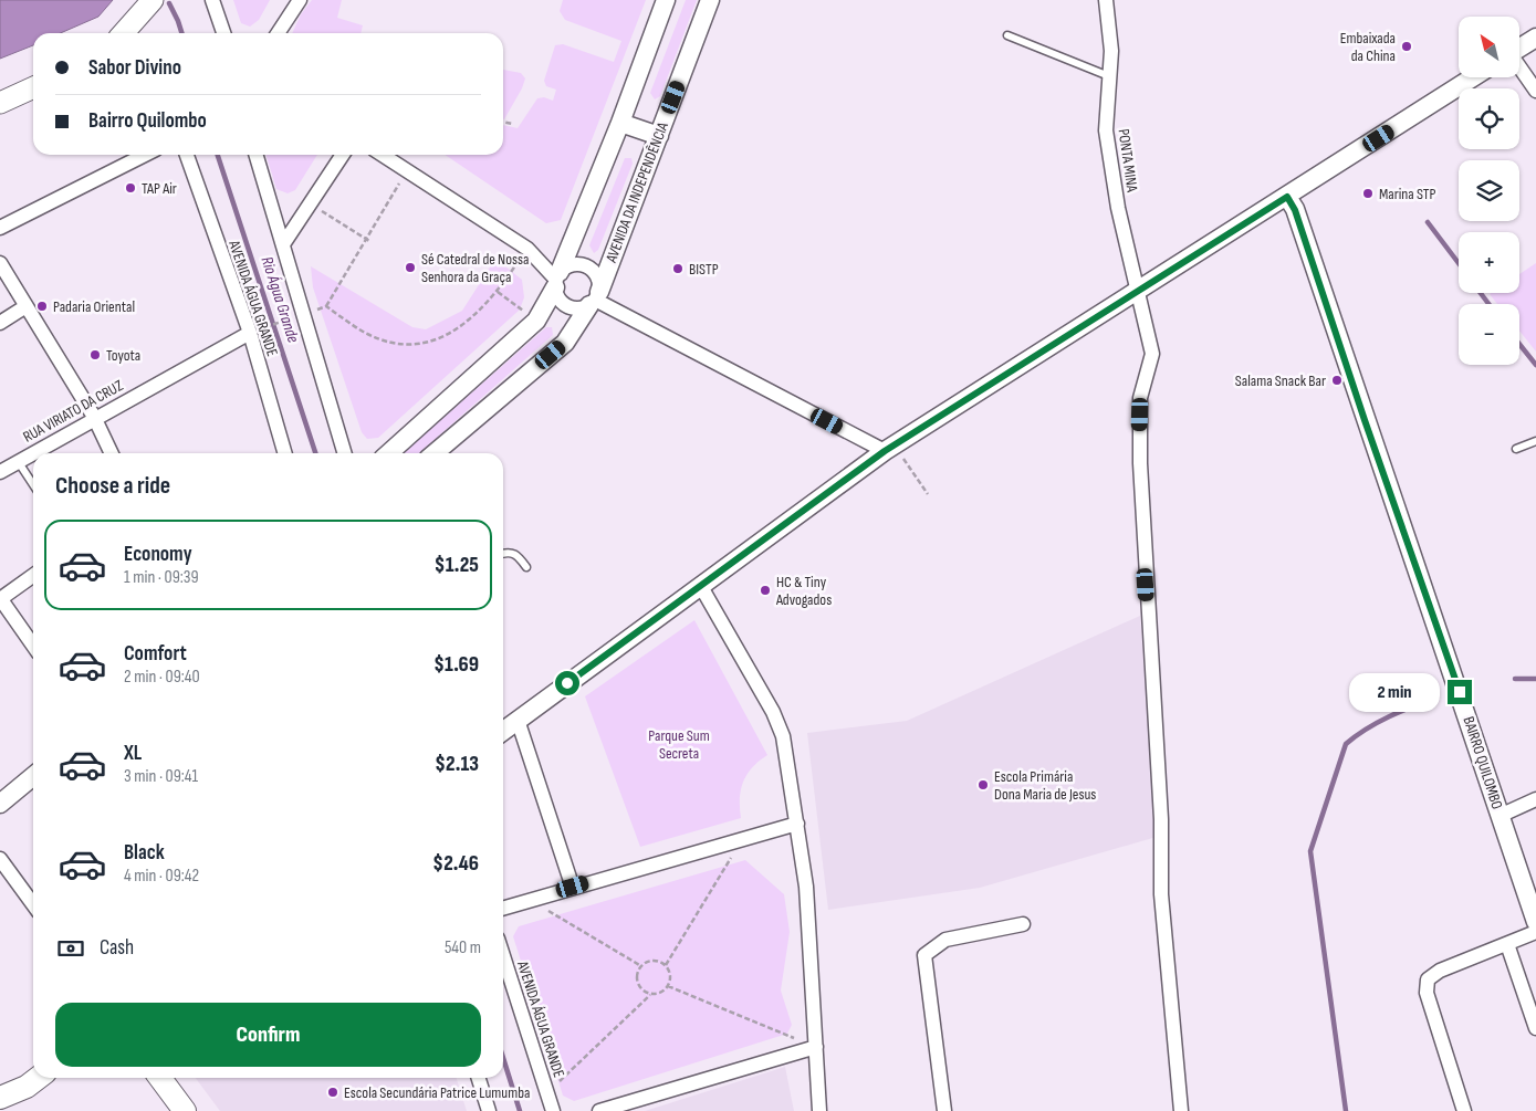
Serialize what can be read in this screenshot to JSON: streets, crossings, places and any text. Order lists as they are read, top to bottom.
{
  "streets": {
    "street": [
      "PONTA MINA",
      "AVENIDA DA INDEPENDÊNCIA",
      "AVENIDA ÁGUA GRANDE",
      "RUA VIRIATO DA CRUZ",
      "BAIRRO QUILOMBO"
    ]
  },
  "crossings": [
    ["AVENIDA ÁGUA GRANDE", "RUA VIRIATO DA CRUZ"]
  ],
  "water": ["Rio Água Grande"],
  "parks": ["Parque Sum Secreta"],
  "places": [
    "Embaixada da China",
    "TAP Air",
    "Marina STP",
    "Sé Catedral de Nossa Senhora da Graça",
    "BISTP",
    "Padaria Oriental",
    "Toyota",
    "Salama Snack Bar",
    "HC & Tiny Advogados",
    "Escola Primária Dona Maria de Jesus",
    "Escola Secundária Patrice Lumumba"
  ],
  "north": "top left",
  "page": {
    "map_buttons": ["+", "−"],
    "banner": ["Sabor Divino", "Bairro Quilombo"],
    "heading": "Choose a ride",
    "list": [
      {
        "name": "Economy",
        "note": "1 min · 09:39",
        "value": "$1.25"
      },
      {
        "name": "Comfort",
        "note": "2 min · 09:40",
        "value": "$1.69"
      },
      {
        "name": "XL",
        "note": "3 min · 09:41",
        "value": "$2.13"
      },
      {
        "name": "Black",
        "note": "4 min · 09:42",
        "value": "$2.46"
      }
    ],
    "bubble": "2 min",
    "pay": ["Cash", "540 m"],
    "buttons": "Confirm"
  }
}
